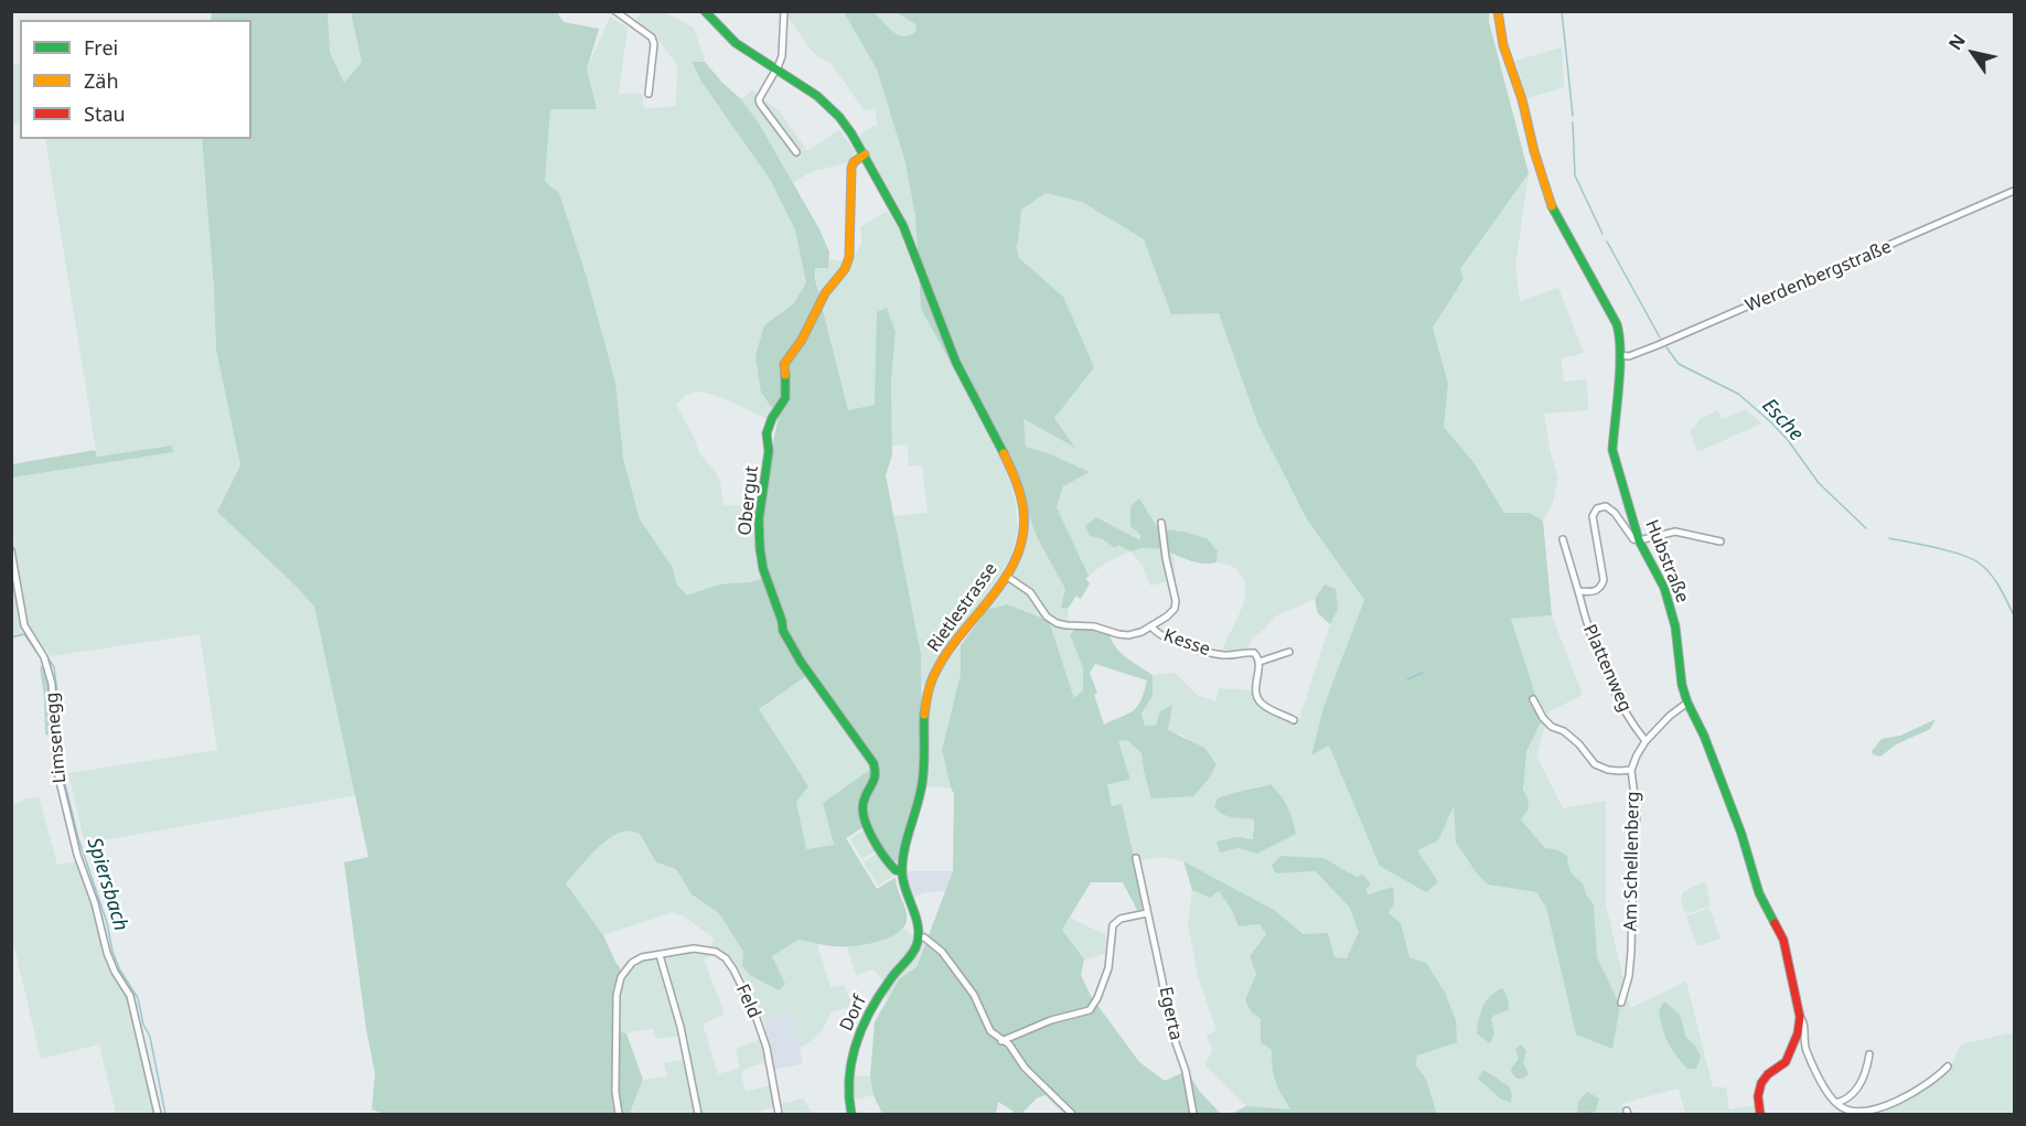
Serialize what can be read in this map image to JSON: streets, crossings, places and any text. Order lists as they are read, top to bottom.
{
  "streets": {
    "street": [
      "Werdenbergstraße",
      "Obergut",
      "Hubstraße",
      "Rietlestrasse",
      "Kesse",
      "Plattenweg",
      "Limsenegg",
      "Am Schellenberg",
      "Feld",
      "Dorf",
      "Egerta"
    ]
  },
  "crossings": [
    ["Werdenbergstraße", "Hubstraße"],
    ["Obergut", "Rietlestrasse"],
    ["Hubstraße", "Am Schellenberg"],
    ["Rietlestrasse", "Dorf"],
    ["Plattenweg", "Am Schellenberg"]
  ],
  "water": ["Esche", "Spiersbach"],
  "legend": ["Frei", "Zäh", "Stau"],
  "north": "top left"
}
